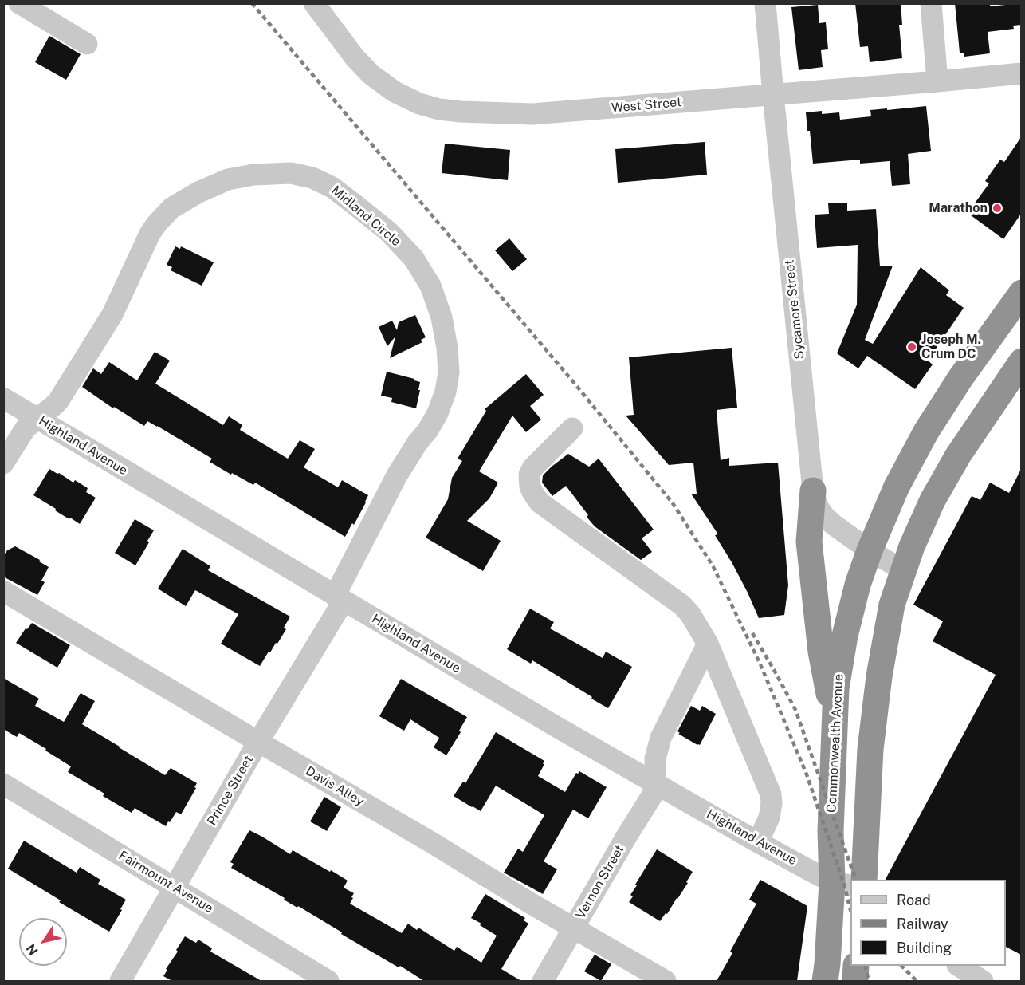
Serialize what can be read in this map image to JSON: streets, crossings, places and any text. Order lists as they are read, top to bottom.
{
  "streets": {
    "highway": ["Commonwealth Avenue"],
    "street": [
      "West Street",
      "Midland Circle",
      "Sycamore Street",
      "Highland Avenue",
      "Davis Alley",
      "Prince Street",
      "Fairmount Avenue",
      "Vernon Street"
    ]
  },
  "crossings": [
    ["West Street", "Sycamore Street"],
    ["Midland Circle", "Highland Avenue"],
    ["Midland Circle", "Prince Street"],
    ["Sycamore Street", "Commonwealth Avenue"],
    ["Highland Avenue", "Commonwealth Avenue"],
    ["Highland Avenue", "Prince Street"],
    ["Highland Avenue", "Vernon Street"],
    ["Davis Alley", "Prince Street"],
    ["Davis Alley", "Vernon Street"],
    ["Prince Street", "Fairmount Avenue"]
  ],
  "places": ["Marathon", "Joseph M. Crum DC"],
  "legend": ["Road", "Railway", "Building"],
  "north": "bottom left"
}
